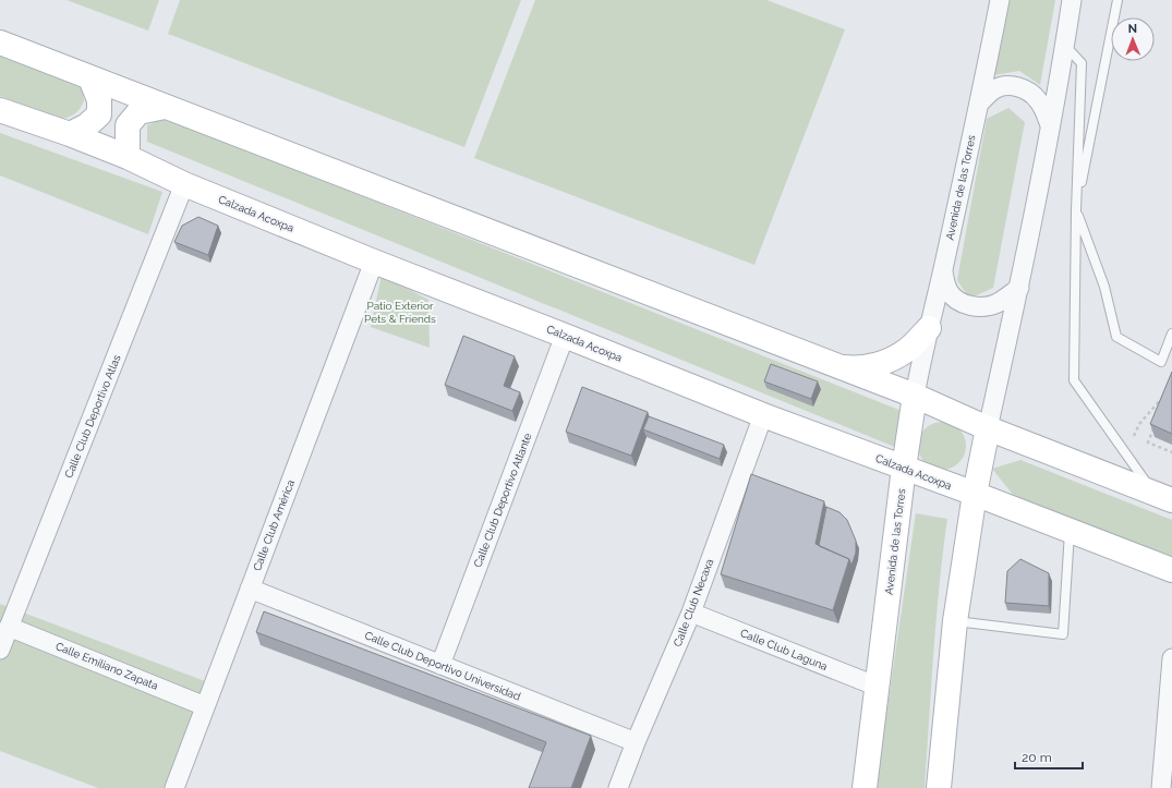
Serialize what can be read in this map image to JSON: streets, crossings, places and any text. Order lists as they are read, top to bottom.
{
  "streets": {
    "main road": ["Avenida de las Torres", "Calzada Acoxpa"],
    "street": [
      "Calle Club Deportivo Atlas",
      "Calle Club Deportivo Atlante",
      "Calle Club América",
      "Calle Club Necaxa",
      "Calle Club Laguna",
      "Calle Emiliano Zapata",
      "Calle Club Deportivo Universidad"
    ]
  },
  "crossings": [
    ["Avenida de las Torres", "Calzada Acoxpa"],
    ["Avenida de las Torres", "Calle Club Laguna"],
    ["Calzada Acoxpa", "Calle Club Deportivo Atlas"],
    ["Calzada Acoxpa", "Calle Club Deportivo Atlante"],
    ["Calzada Acoxpa", "Calle Club América"],
    ["Calzada Acoxpa", "Calle Club Necaxa"],
    ["Calle Club Deportivo Atlas", "Calle Emiliano Zapata"],
    ["Calle Club Deportivo Atlante", "Calle Club Deportivo Universidad"],
    ["Calle Club América", "Calle Emiliano Zapata"],
    ["Calle Club América", "Calle Club Deportivo Universidad"],
    ["Calle Club Necaxa", "Calle Club Laguna"],
    ["Calle Club Necaxa", "Calle Club Deportivo Universidad"]
  ],
  "parks": ["Patio Exterior Pets & Friends"],
  "scale_bar": "20 m",
  "north": "top"
}
